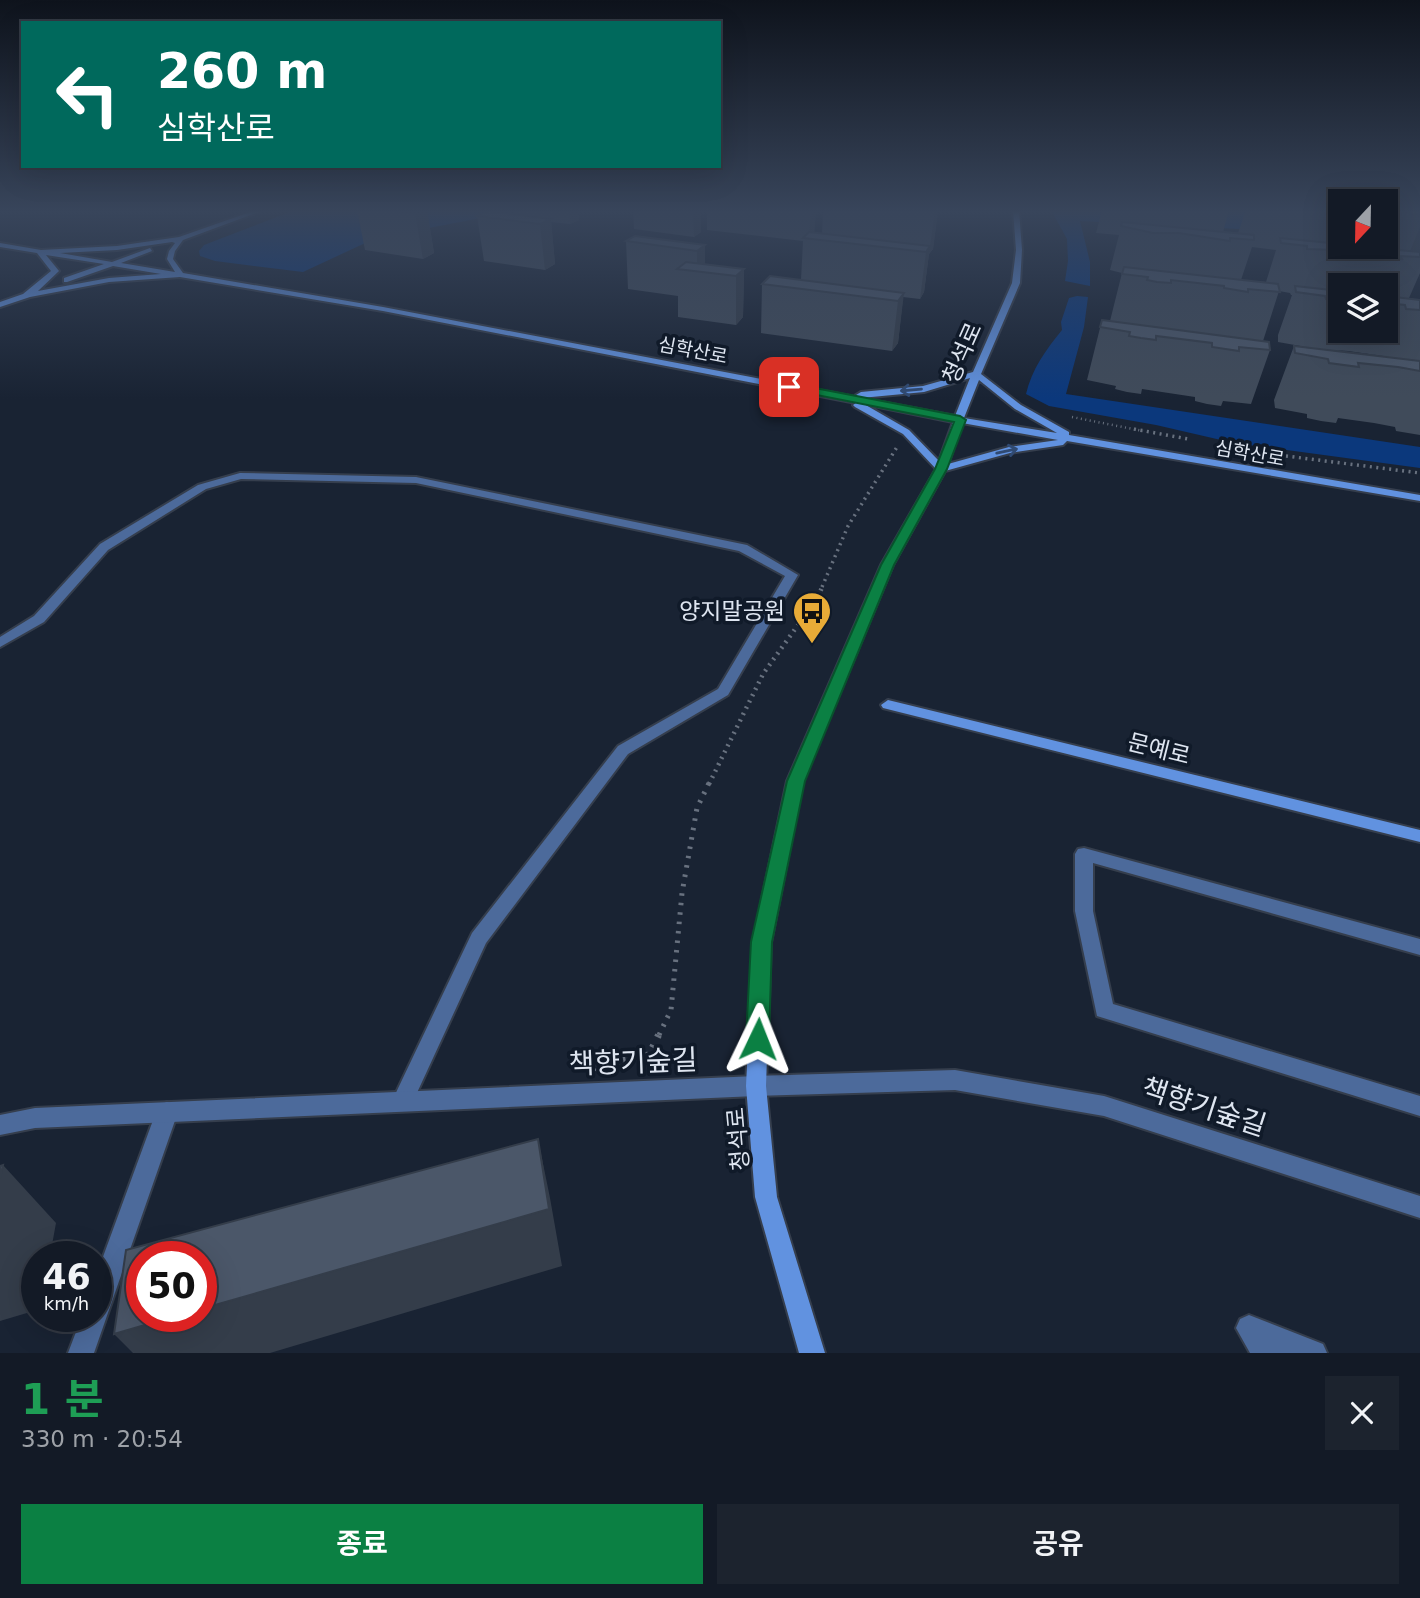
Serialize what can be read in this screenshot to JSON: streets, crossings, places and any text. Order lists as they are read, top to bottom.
{
  "streets": {
    "street": [
      "심학산로",
      "청석로",
      "문예로",
      "책향기숲길"
    ]
  },
  "crossings": [
    ["심학산로", "청석로"],
    ["청석로", "책향기숲길"]
  ],
  "places": {
    "bus stop": ["양지말공원"]
  },
  "north": "bottom",
  "page": {
    "turn": ["260 m", "심학산로"],
    "speed": "46 km/h",
    "limit": "50",
    "heading": ["1 분", "330 m · 20:54"],
    "buttons": ["종료", "공유"]
  }
}
